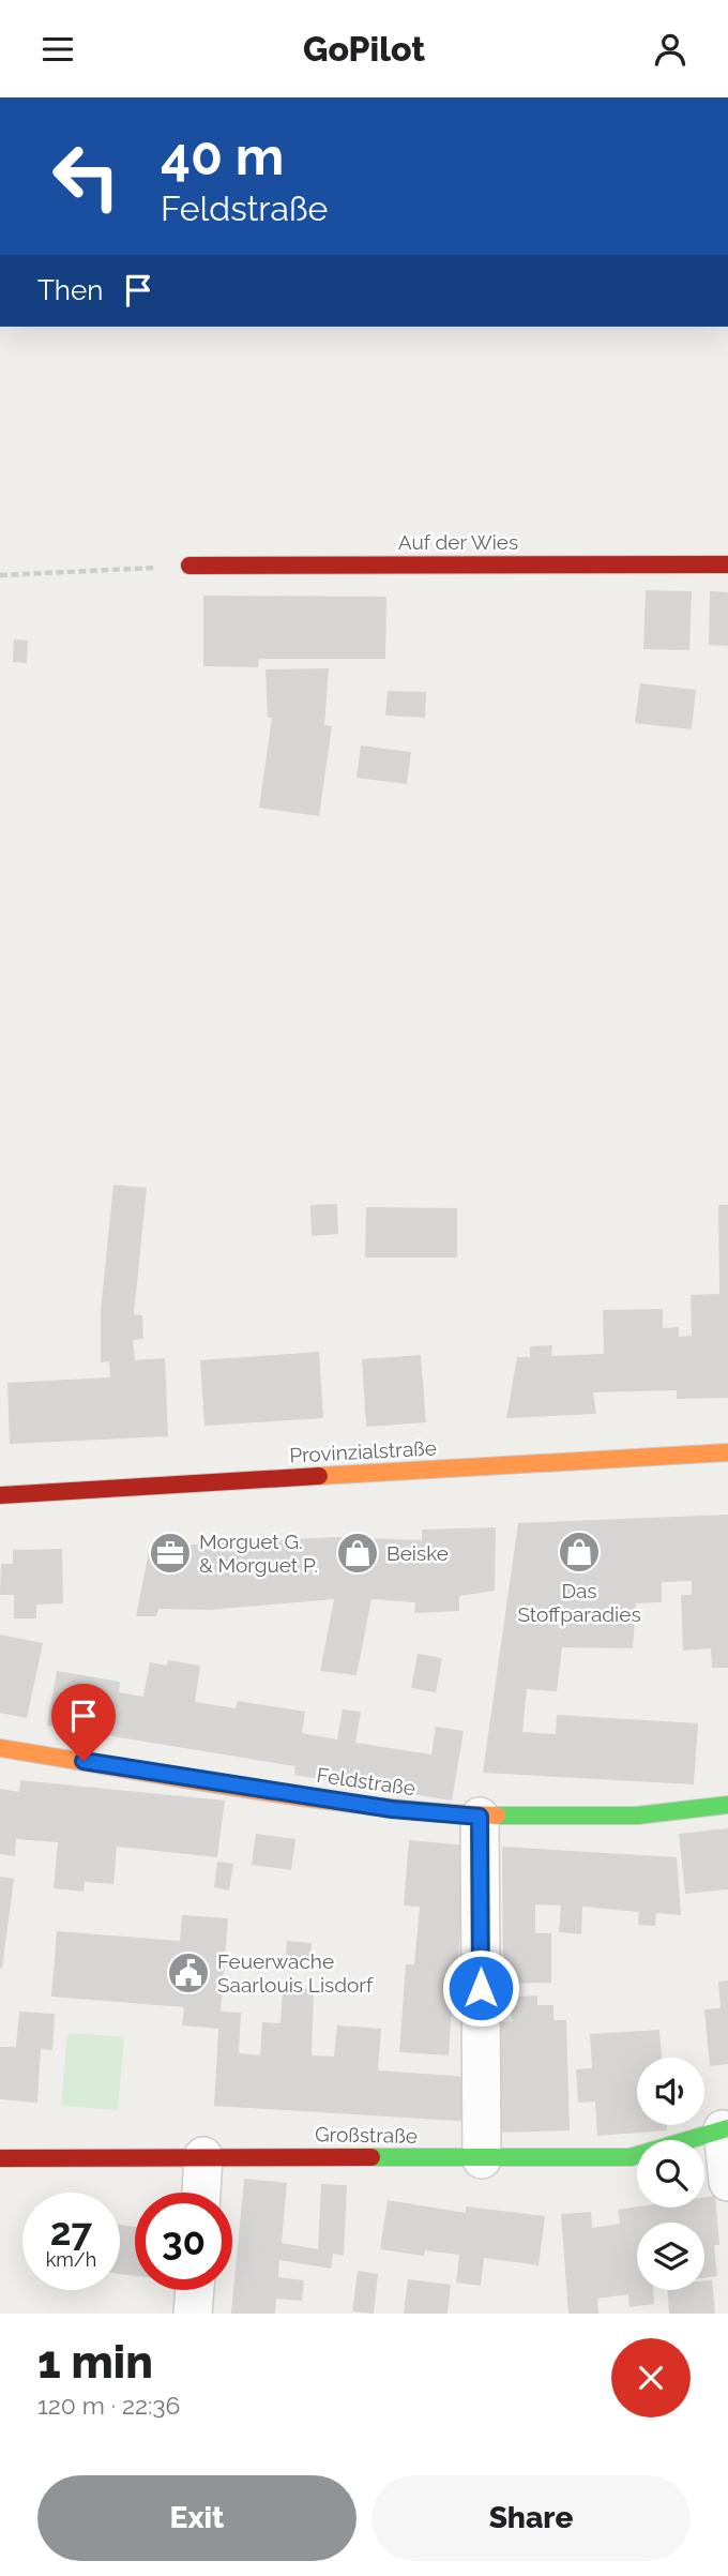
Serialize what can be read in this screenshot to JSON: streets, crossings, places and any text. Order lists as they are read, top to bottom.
{
  "streets": {
    "street": [
      "Auf der Wies",
      "Provinzialstraße",
      "Feldstraße",
      "Großstraße"
    ]
  },
  "places": {
    "shop": ["Das Stoffparadies", "Beiske"],
    "office": ["Morguet G. & Morguet P."],
    "public building": ["Feuerwache Saarlouis Lisdorf"]
  },
  "page": {
    "header": "GoPilot",
    "turn": ["40 m", "Feldstraße"],
    "then": "Then",
    "speed": "27 km/h",
    "limit": "30",
    "heading": ["1 min", "120 m · 22:36"],
    "buttons": ["Exit", "Share"]
  }
}
